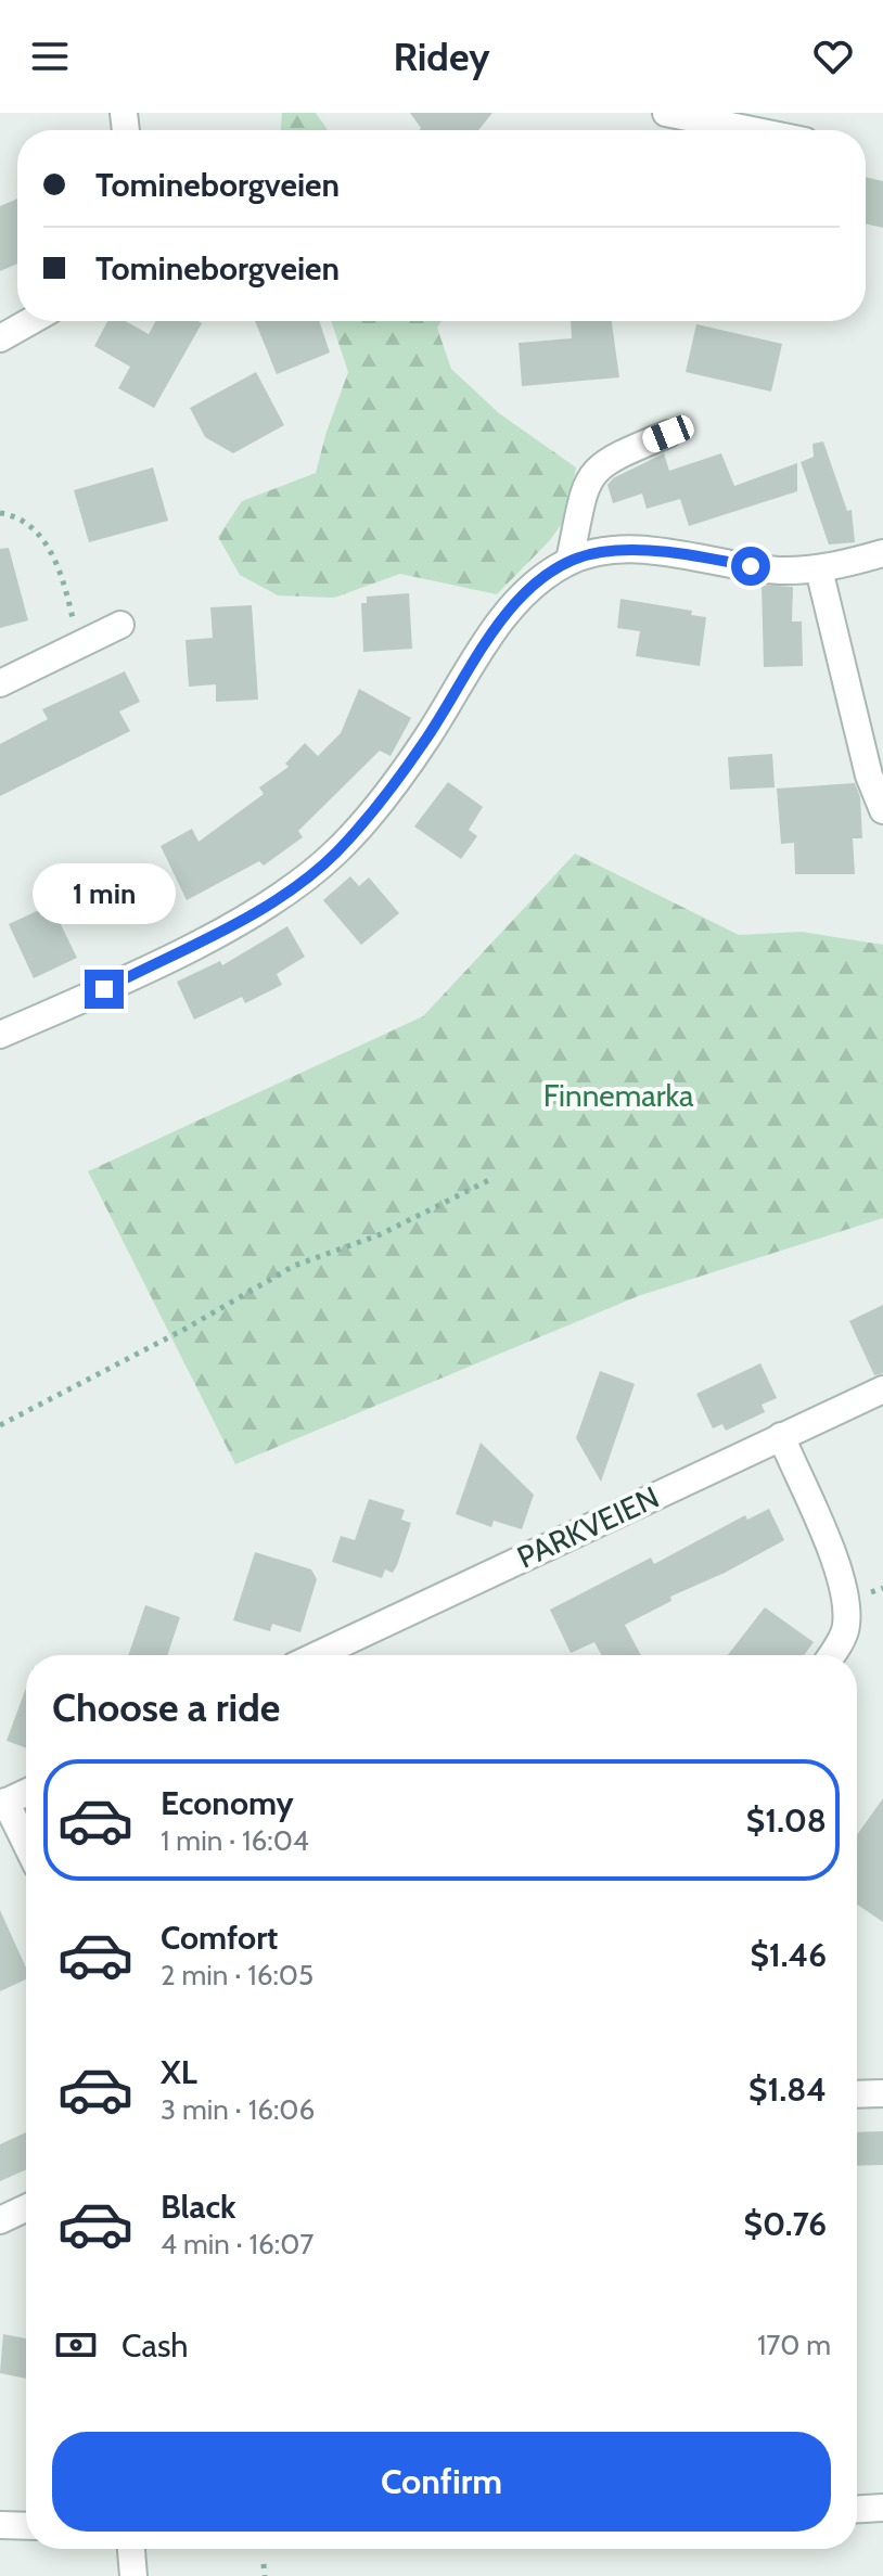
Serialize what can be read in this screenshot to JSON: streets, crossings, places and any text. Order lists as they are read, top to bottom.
{
  "streets": {
    "street": ["PARKVEIEN"]
  },
  "parks": ["Finnemarka"],
  "page": {
    "header": "Ridey",
    "banner": ["Tomineborgveien", "Tomineborgveien"],
    "bubble": "1 min",
    "heading": "Choose a ride",
    "list": [
      {
        "name": "Economy",
        "note": "1 min · 16:04",
        "value": "$1.08"
      },
      {
        "name": "Comfort",
        "note": "2 min · 16:05",
        "value": "$1.46"
      },
      {
        "name": "XL",
        "note": "3 min · 16:06",
        "value": "$1.84"
      },
      {
        "name": "Black",
        "note": "4 min · 16:07",
        "value": "$0.76"
      }
    ],
    "pay": ["Cash", "170 m"],
    "buttons": "Confirm"
  }
}
